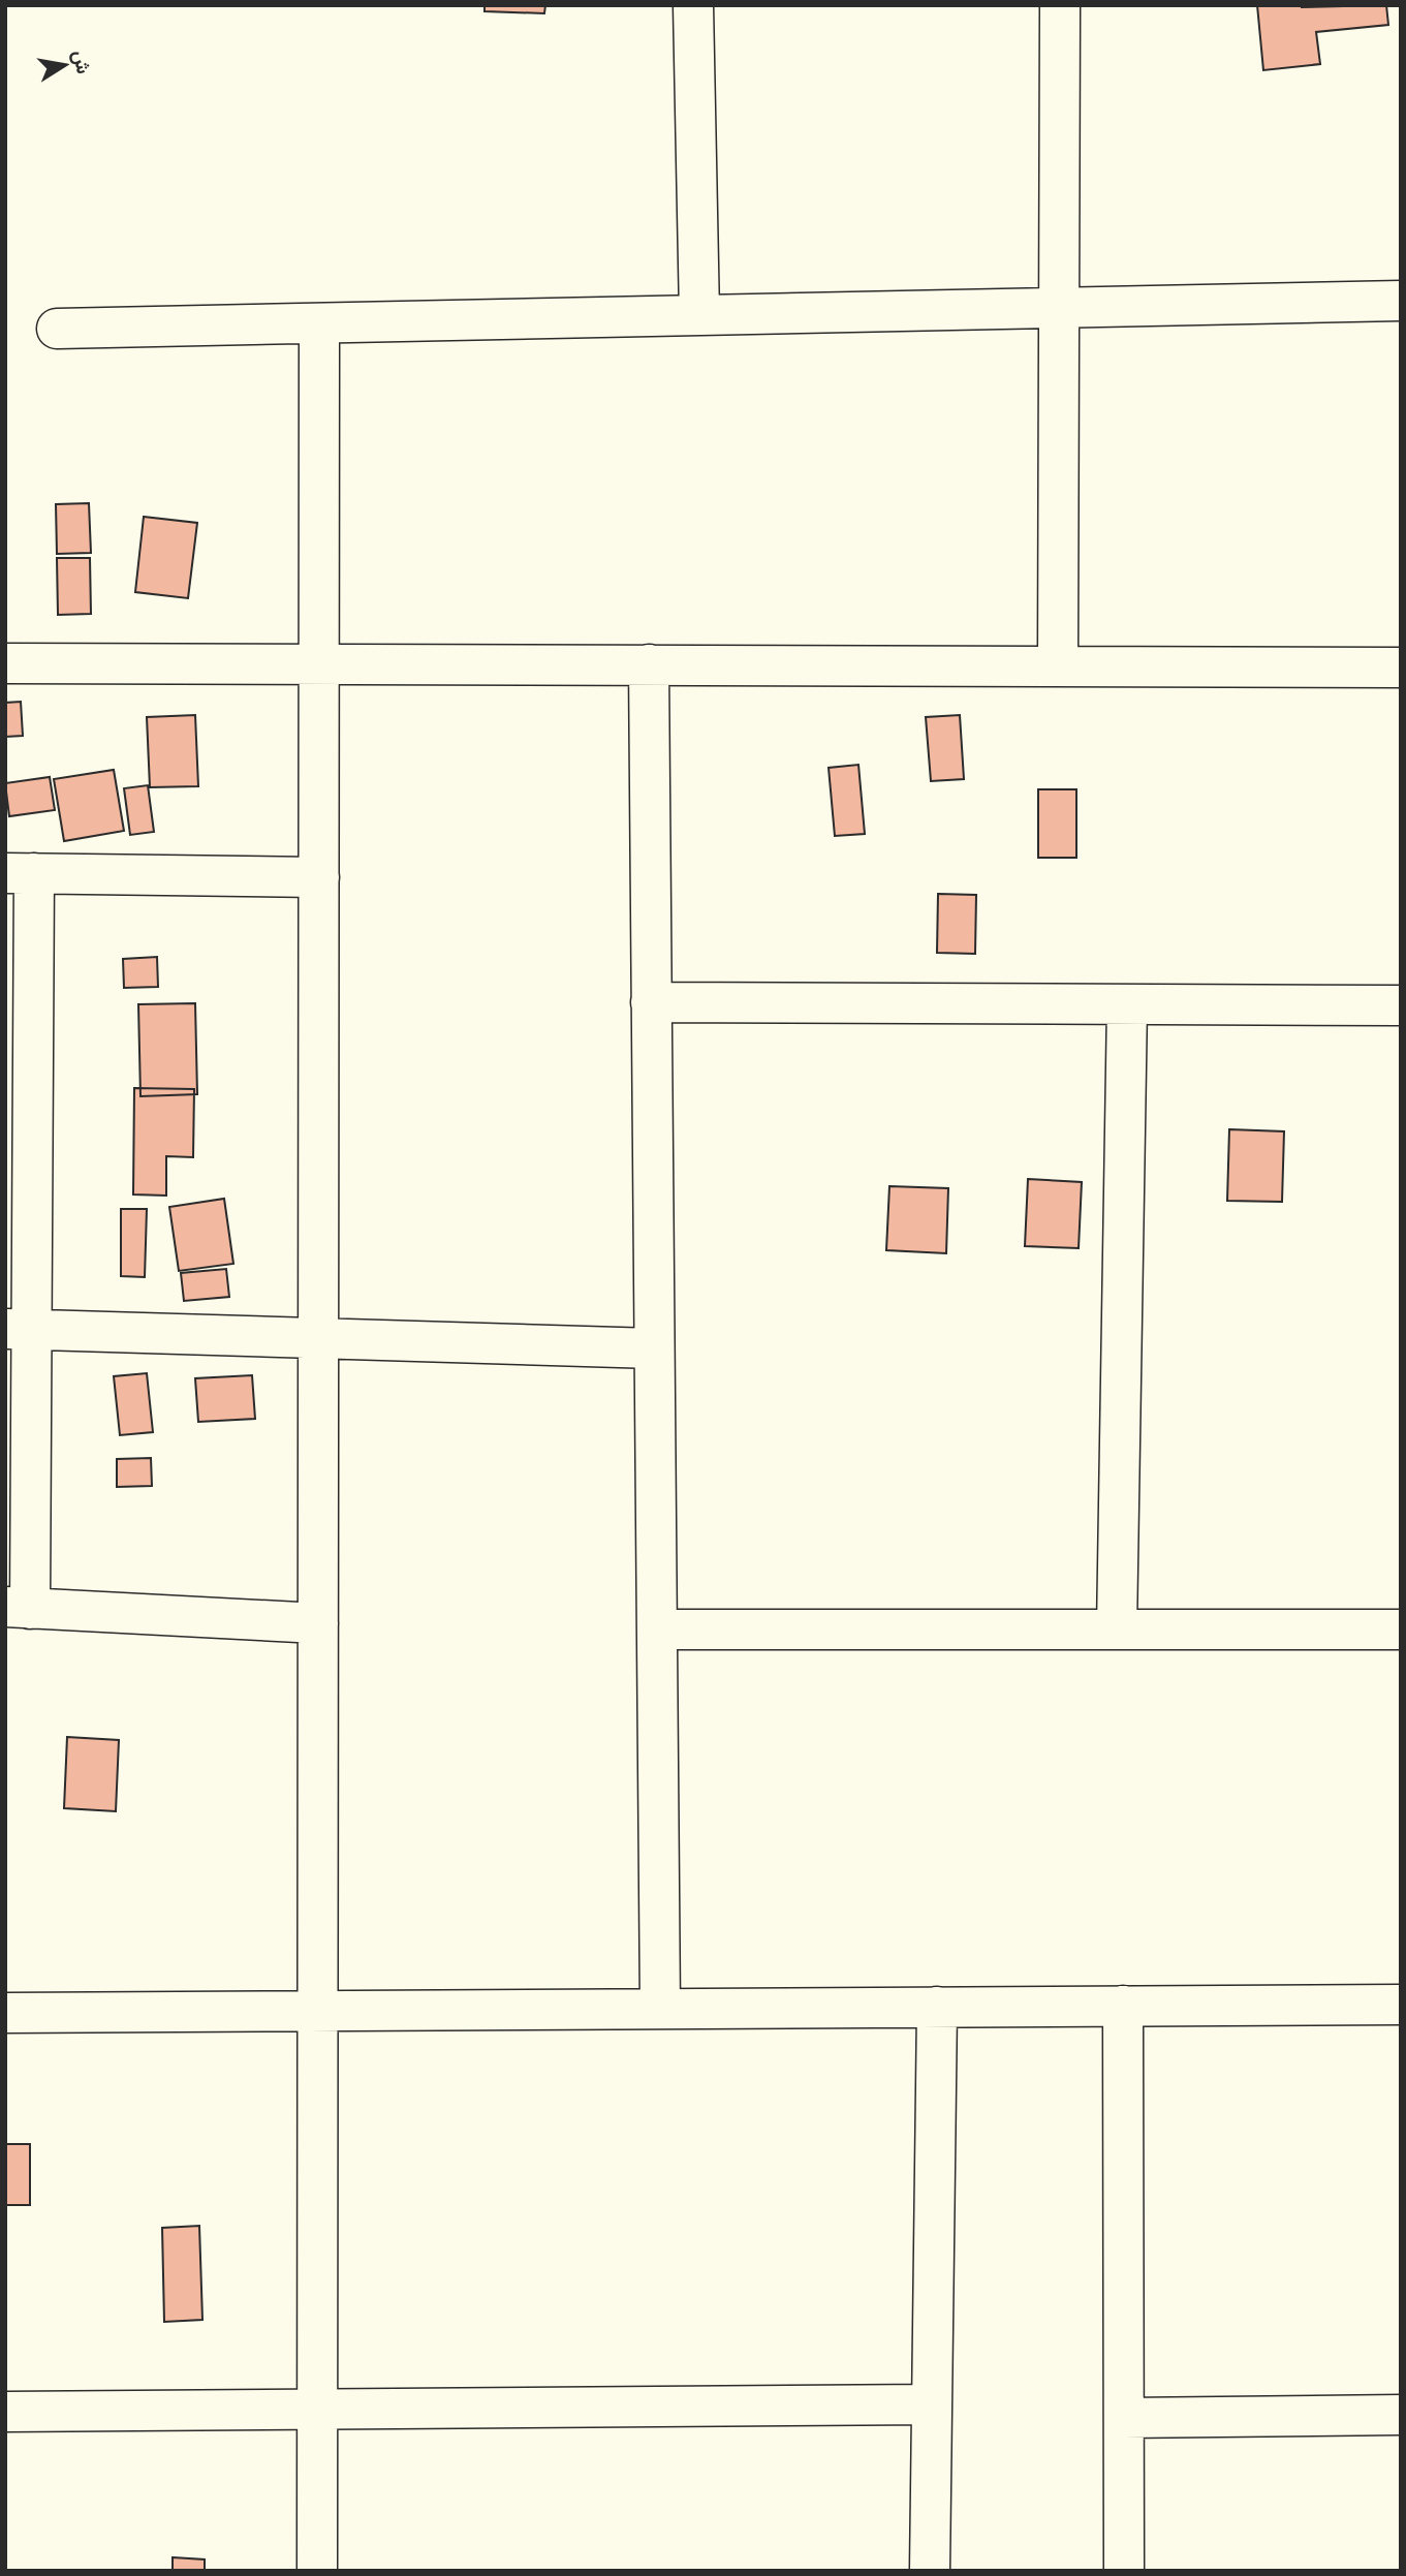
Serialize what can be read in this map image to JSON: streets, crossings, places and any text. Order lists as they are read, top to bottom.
{
  "north": "right"
}
